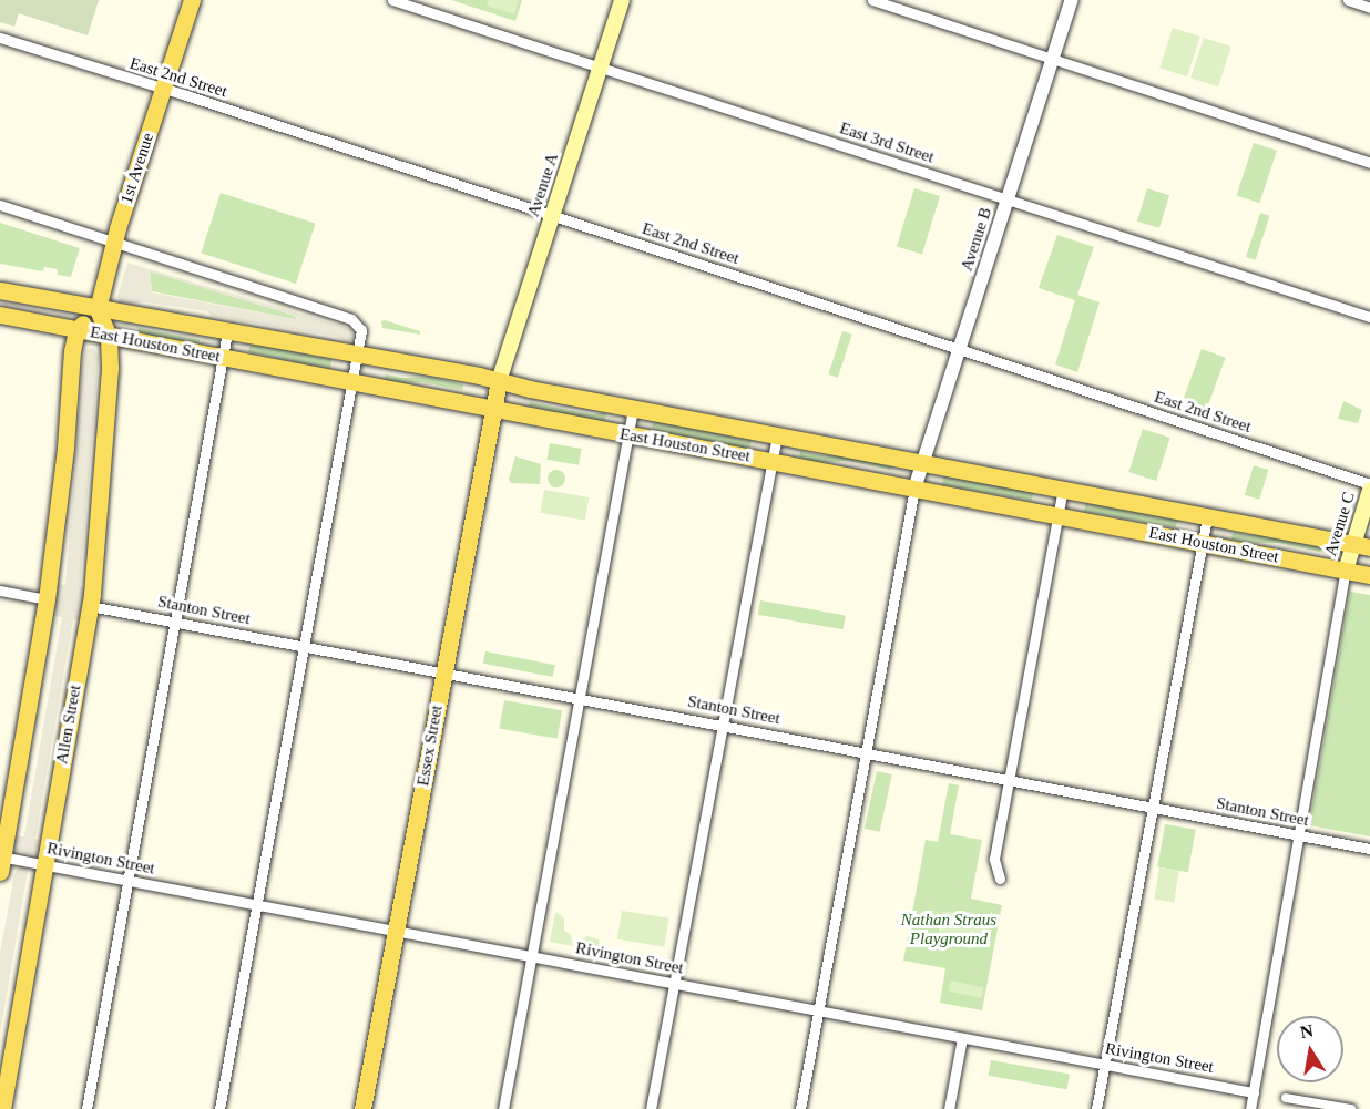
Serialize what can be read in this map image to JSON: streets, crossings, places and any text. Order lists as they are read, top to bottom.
{
  "streets": {
    "main road": [
      "1st Avenue",
      "Avenue A",
      "East Houston Street",
      "Avenue C",
      "Allen Street",
      "Essex Street"
    ],
    "street": [
      "East 2nd Street",
      "East 3rd Street",
      "Avenue B",
      "Stanton Street",
      "Rivington Street"
    ]
  },
  "crossings": [
    ["East 2nd Street", "1st Avenue"],
    ["East 2nd Street", "Avenue A"],
    ["East 2nd Street", "Avenue B"],
    ["East 3rd Street", "Avenue A"],
    ["East 3rd Street", "Avenue B"],
    ["1st Avenue", "East Houston Street"],
    ["Avenue A", "East Houston Street"],
    ["Avenue A", "Essex Street"],
    ["Avenue B", "East Houston Street"],
    ["East Houston Street", "Avenue C"],
    ["East Houston Street", "Allen Street"],
    ["East Houston Street", "Essex Street"],
    ["Stanton Street", "Allen Street"],
    ["Stanton Street", "Essex Street"],
    ["Allen Street", "Rivington Street"],
    ["Essex Street", "Rivington Street"]
  ],
  "parks": ["Nathan Straus Playground"],
  "north": "top"
}
